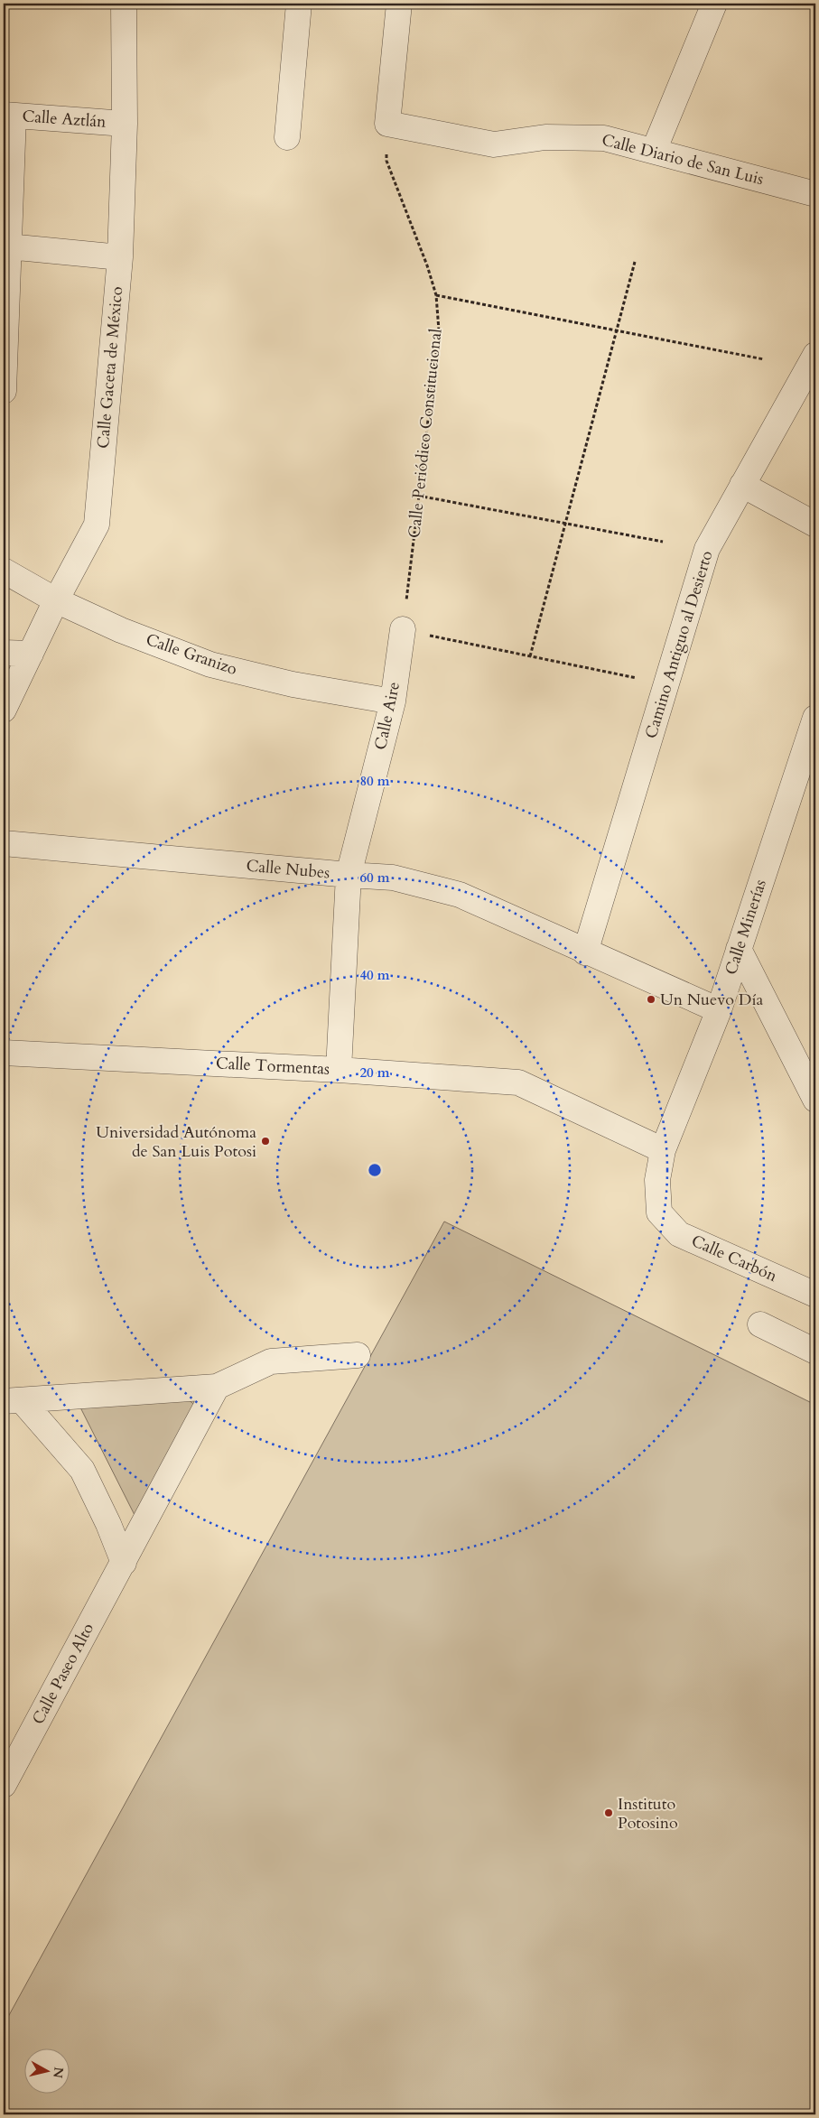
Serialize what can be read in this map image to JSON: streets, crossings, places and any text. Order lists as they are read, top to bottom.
{
  "streets": {
    "street": [
      "Calle Aztlán",
      "Calle Diario de San Luis",
      "Calle Gaceta de México",
      "Camino Antiguo al Desierto",
      "Calle Granizo",
      "Calle Aire",
      "Calle Nubes",
      "Calle Minerías",
      "Calle Tormentas",
      "Calle Carbón",
      "Calle Paseo Alto"
    ],
    "path": ["Calle Periódico Constitucional"]
  },
  "crossings": [
    ["Calle Aztlán", "Calle Gaceta de México"],
    ["Calle Diario de San Luis", "Calle Periódico Constitucional"],
    ["Calle Gaceta de México", "Calle Granizo"],
    ["Calle Periódico Constitucional", "Calle Aire"],
    ["Camino Antiguo al Desierto", "Calle Nubes"],
    ["Calle Granizo", "Calle Aire"],
    ["Calle Aire", "Calle Nubes"],
    ["Calle Aire", "Calle Tormentas"],
    ["Calle Nubes", "Calle Minerías"],
    ["Calle Minerías", "Calle Tormentas"],
    ["Calle Minerías", "Calle Carbón"]
  ],
  "places": ["Un Nuevo Día", "Universidad Autónoma de San Luis Potosi", "Instituto Potosino"],
  "north": "right",
  "rings": [
    "80 m",
    "60 m",
    "40 m",
    "20 m"
  ]
}
